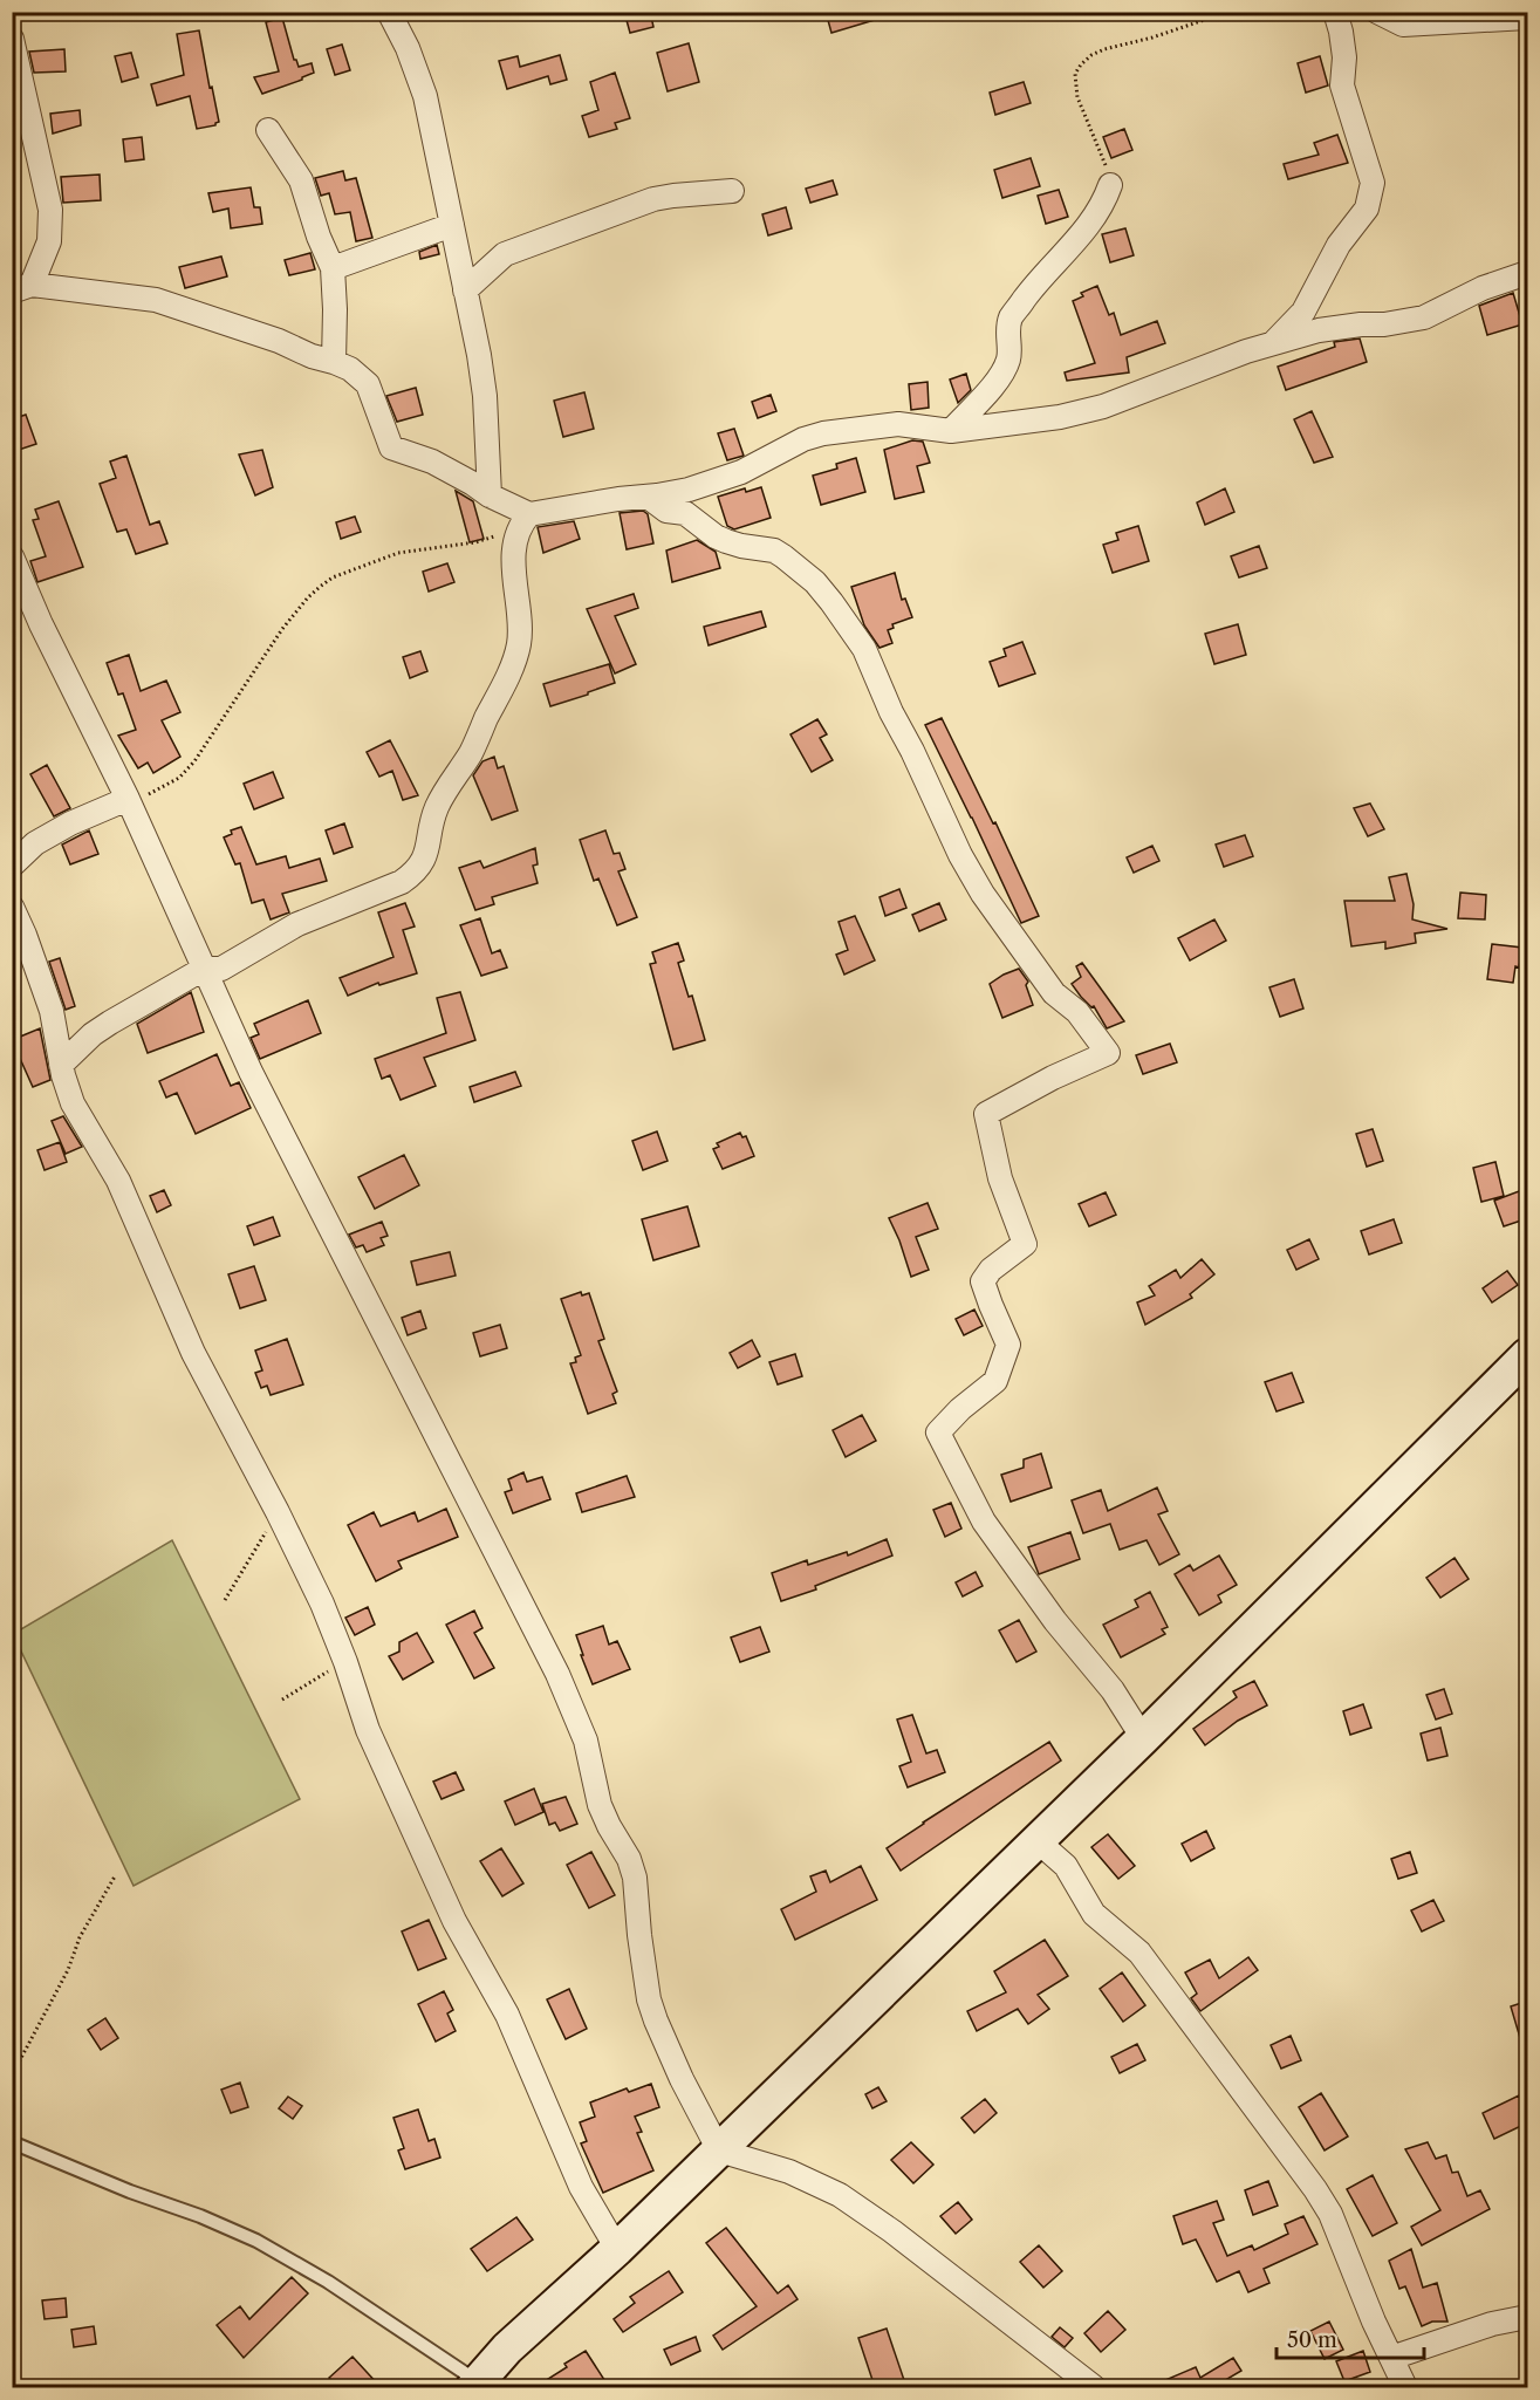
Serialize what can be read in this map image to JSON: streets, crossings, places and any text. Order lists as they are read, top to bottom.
{
  "scale_bar": "50 m"
}
